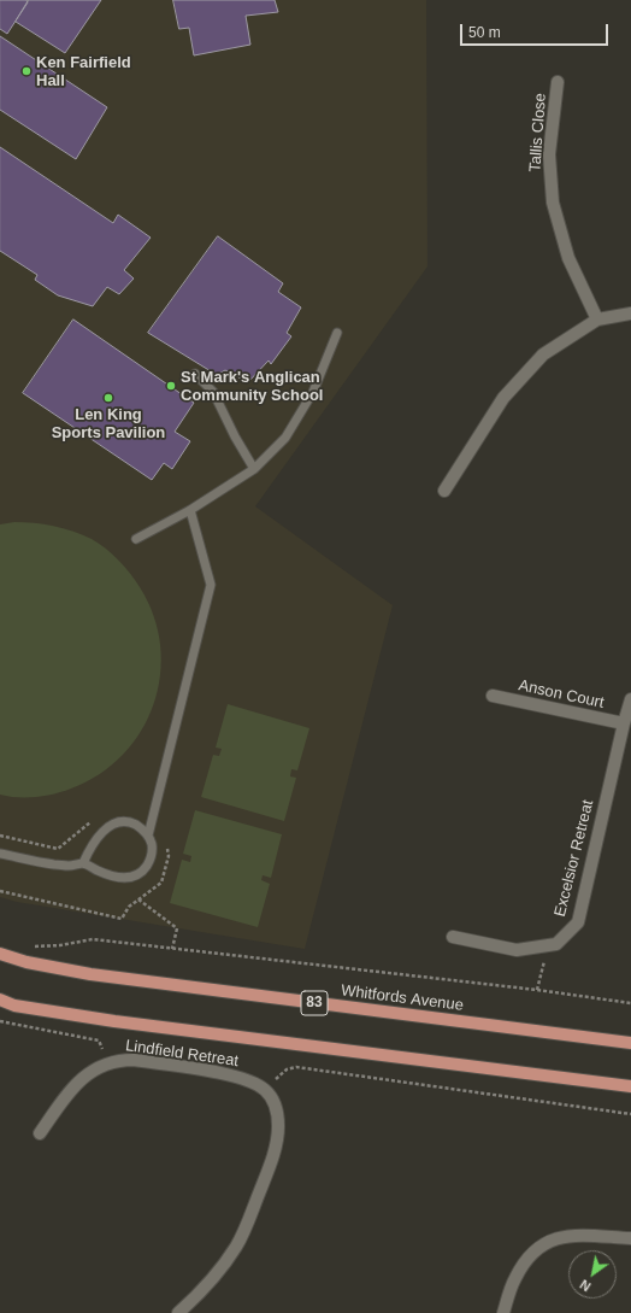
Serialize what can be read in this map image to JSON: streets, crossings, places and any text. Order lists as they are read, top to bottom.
{
  "streets": {
    "main road": ["Whitfords Avenue", "83"],
    "street": [
      "Tallis Close",
      "Anson Court",
      "Excelsior Retreat",
      "Lindfield Retreat"
    ]
  },
  "crossings": [
    ["Anson Court", "Excelsior Retreat"]
  ],
  "places": ["Ken Fairfield Hall", "St Mark's Anglican Community School", "Len King Sports Pavilion"],
  "scale_bar": "50 m",
  "north": "bottom left"
}
